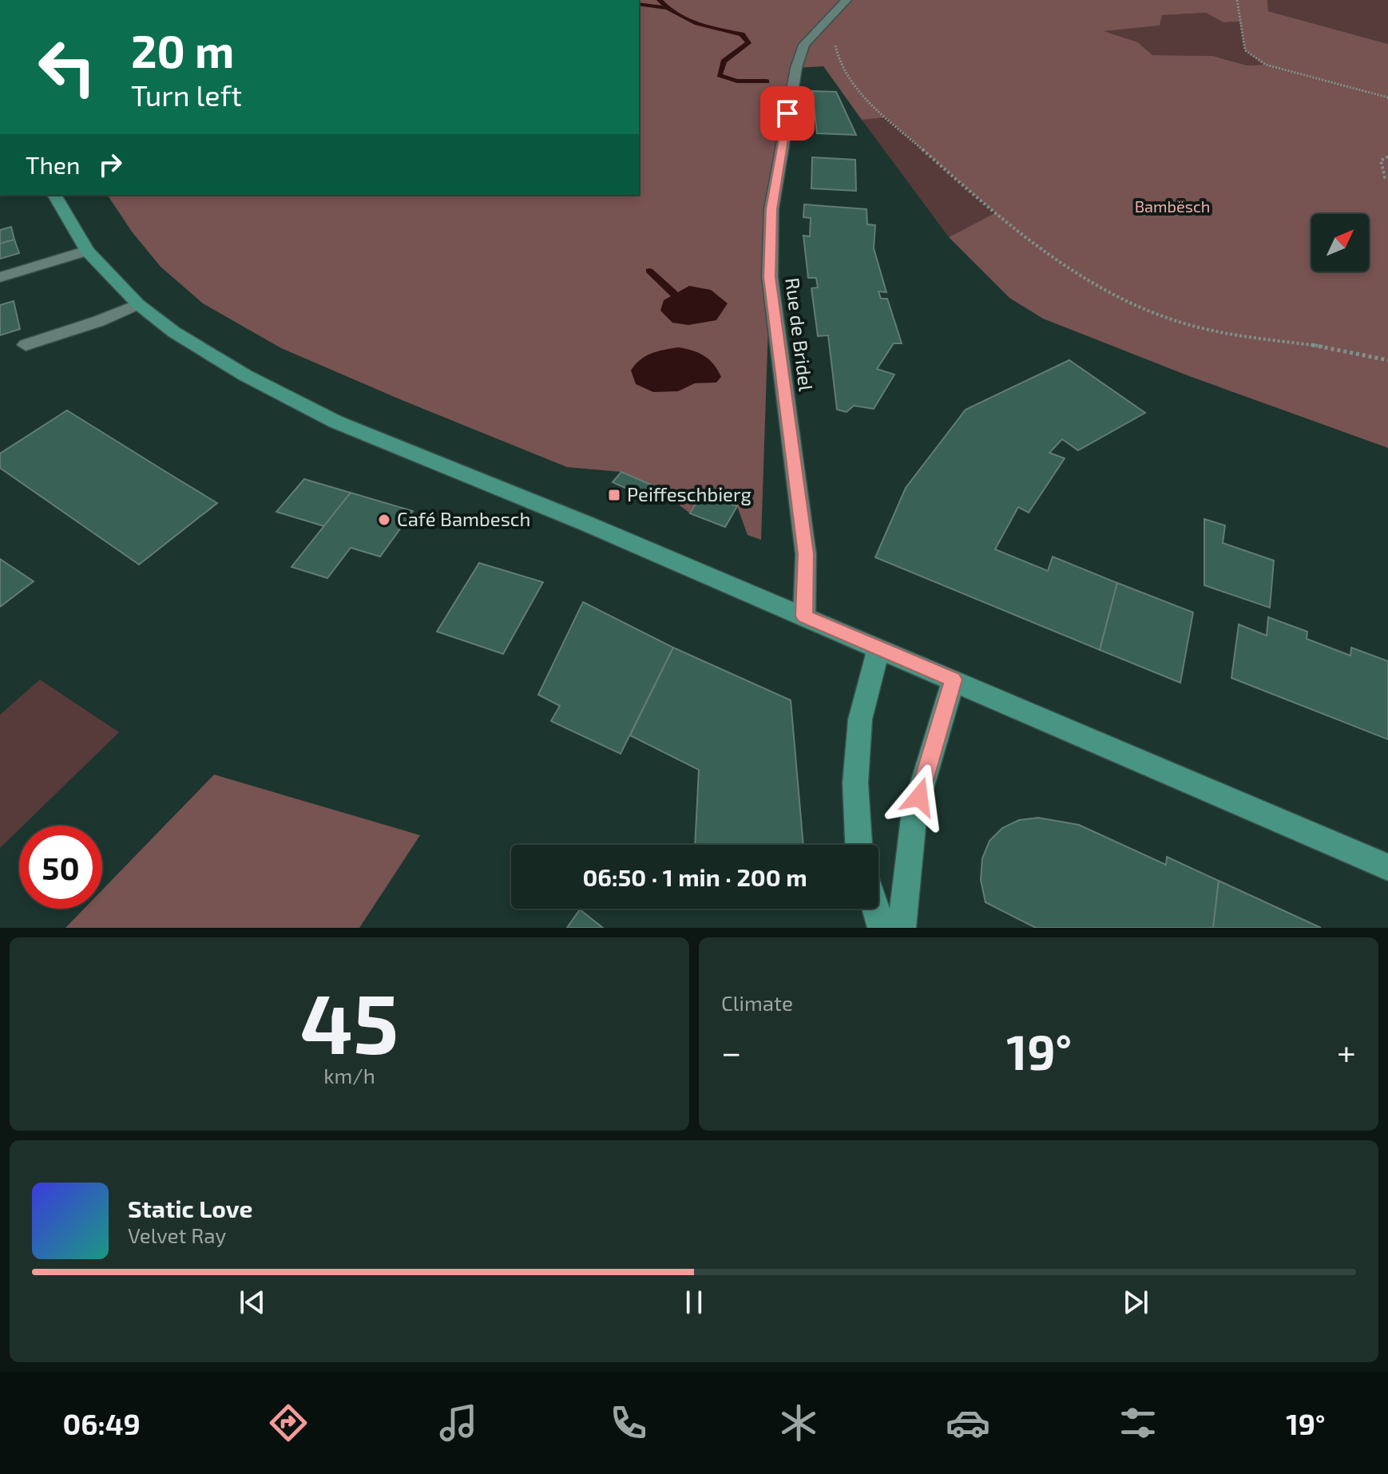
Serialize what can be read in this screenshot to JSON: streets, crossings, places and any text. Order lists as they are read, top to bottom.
{
  "streets": {
    "street": ["Rue de Bridel"]
  },
  "parks": ["Bambësch"],
  "places": {
    "transit": ["Peiffeschbierg"],
    "other": ["Café Bambesch"]
  },
  "north": "top right",
  "page": {
    "turn": ["20 m", "Turn left"],
    "then": "Then",
    "limit": "50",
    "trip": "06:50 · 1 min · 200 m",
    "tile": [
      ["45", "km/h"],
      "Climate"
    ],
    "heat": ["−", "19°", "+"],
    "song": ["Static Love", "Velvet Ray"],
    "tabs": ["06:49", "19°"]
  }
}
